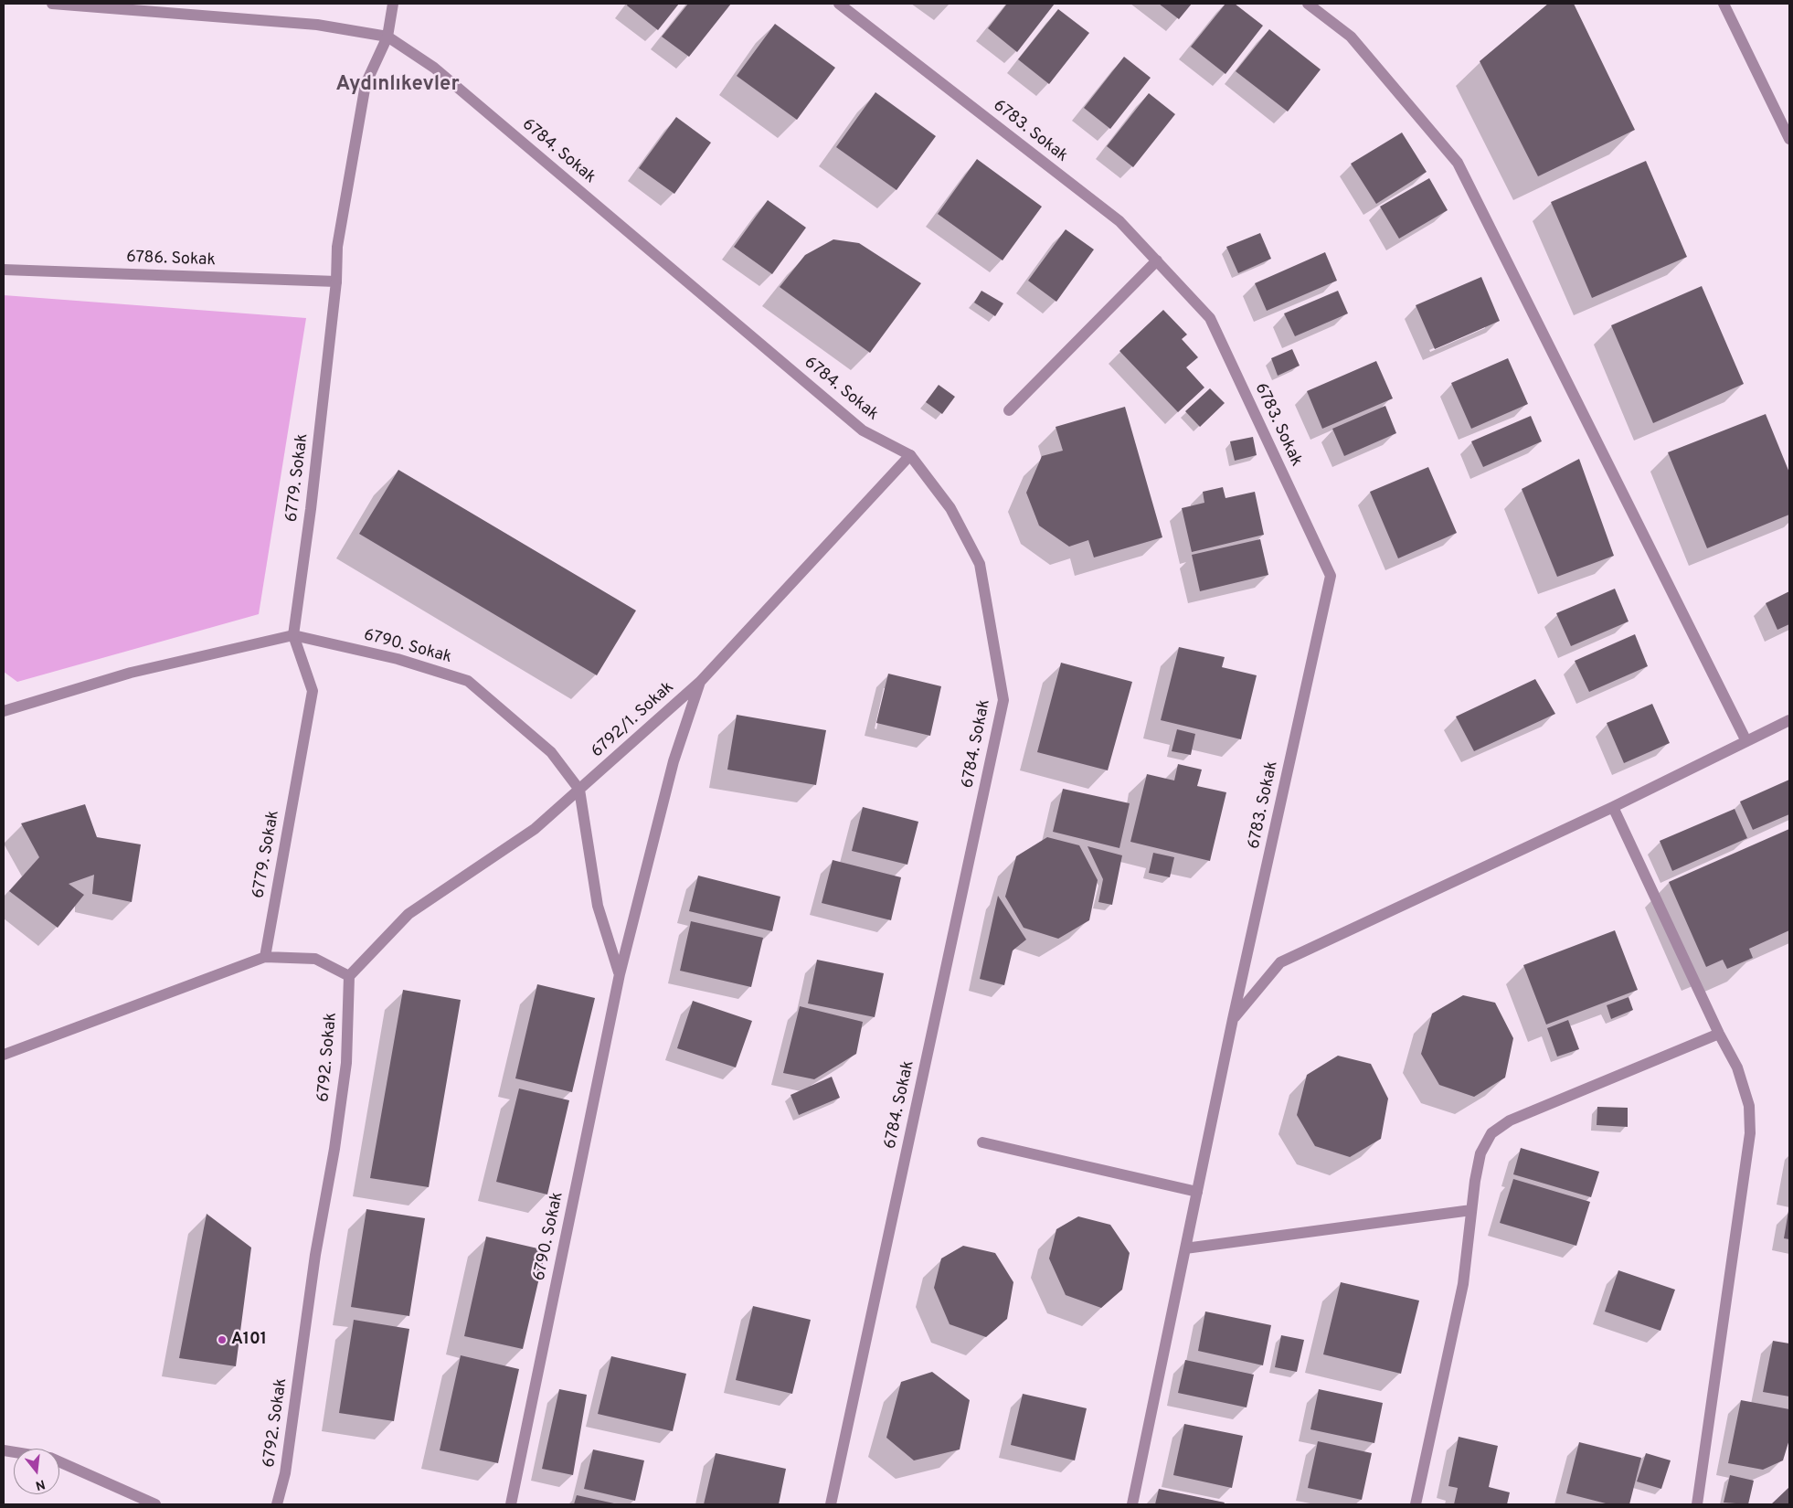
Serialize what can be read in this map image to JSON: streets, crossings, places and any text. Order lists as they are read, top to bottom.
{
  "streets": {
    "street": [
      "6783. Sokak",
      "6784. Sokak",
      "6786. Sokak",
      "6779. Sokak",
      "6790. Sokak",
      "6792/1. Sokak",
      "6792. Sokak"
    ]
  },
  "crossings": [
    ["6784. Sokak", "6779. Sokak"],
    ["6784. Sokak", "6792/1. Sokak"],
    ["6786. Sokak", "6779. Sokak"],
    ["6779. Sokak", "6790. Sokak"],
    ["6790. Sokak", "6792/1. Sokak"],
    ["6792/1. Sokak", "6792. Sokak"]
  ],
  "districts": ["Aydınlıkevler"],
  "places": ["A101"],
  "north": "bottom"
}
